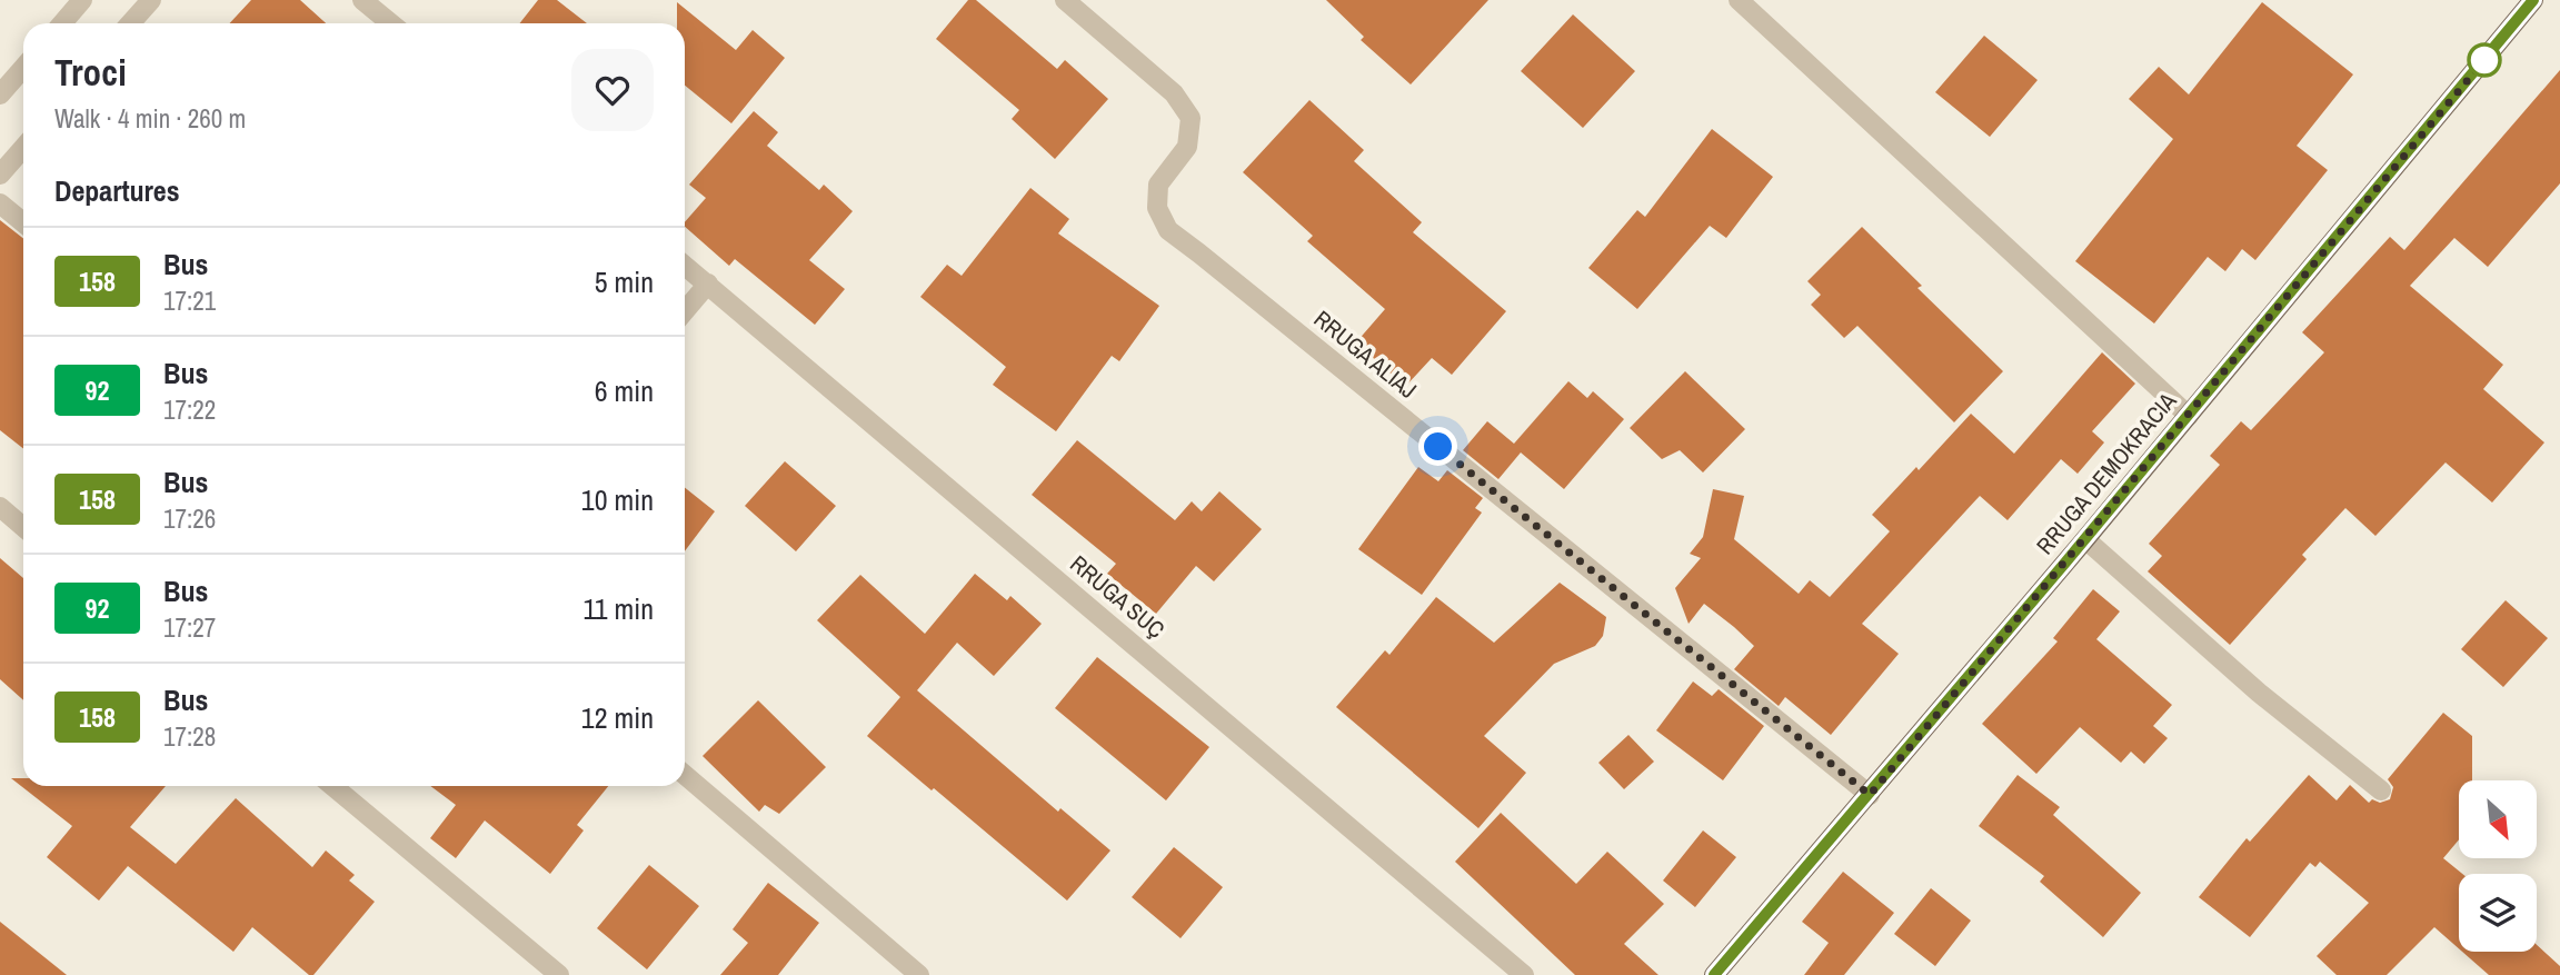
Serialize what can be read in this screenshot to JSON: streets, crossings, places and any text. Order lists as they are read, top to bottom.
{
  "streets": {
    "main road": ["RRUGA DEMOKRACIA"],
    "street": ["RRUGA ALIAJ", "RRUGA SUÇ"]
  },
  "crossings": [
    ["RRUGA ALIAJ", "RRUGA DEMOKRACIA"]
  ],
  "lines": ["bus line 158"],
  "north": "bottom right",
  "page": {
    "heading": [
      ["Troci", "Walk · 4 min · 260 m"],
      "Departures"
    ],
    "list": [
      {
        "mark": "158",
        "name": "Bus",
        "note": "17:21",
        "value": "5 min"
      },
      {
        "mark": "92",
        "name": "Bus",
        "note": "17:22",
        "value": "6 min"
      },
      {
        "mark": "158",
        "name": "Bus",
        "note": "17:26",
        "value": "10 min"
      },
      {
        "mark": "92",
        "name": "Bus",
        "note": "17:27",
        "value": "11 min"
      },
      {
        "mark": "158",
        "name": "Bus",
        "note": "17:28",
        "value": "12 min"
      }
    ]
  }
}
